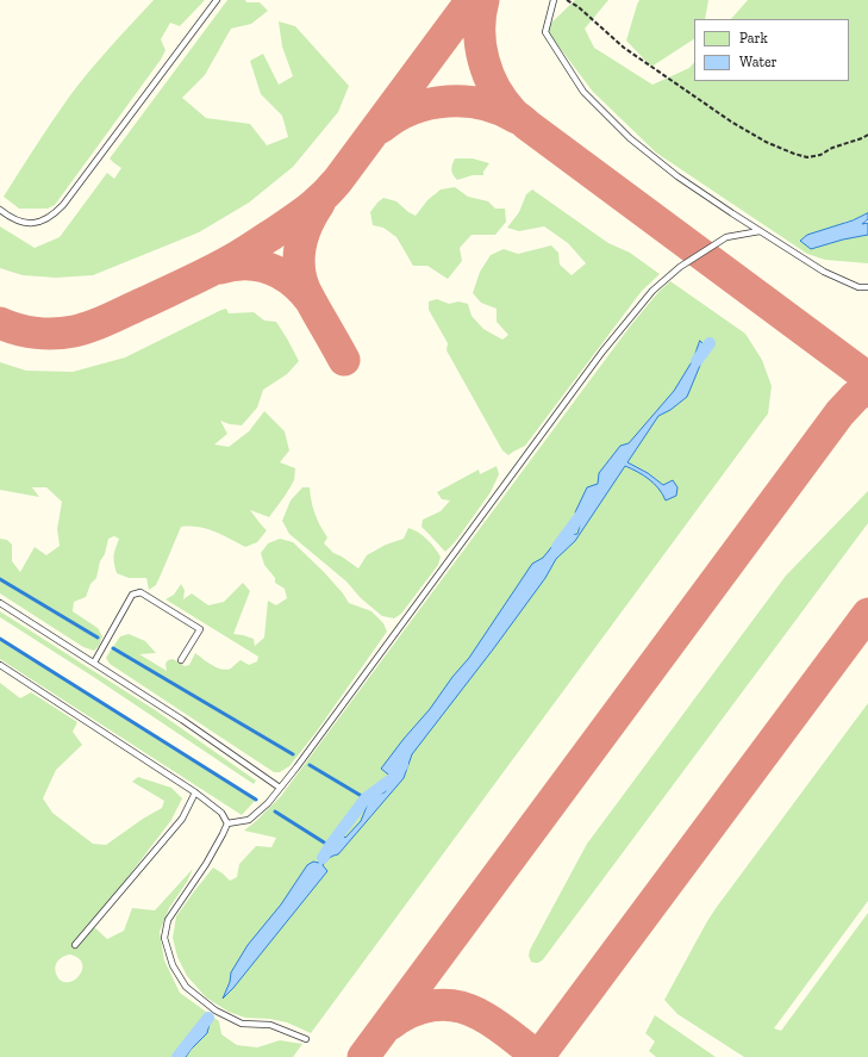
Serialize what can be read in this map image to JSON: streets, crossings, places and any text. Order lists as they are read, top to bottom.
{
  "legend": ["Park", "Water"]
}
